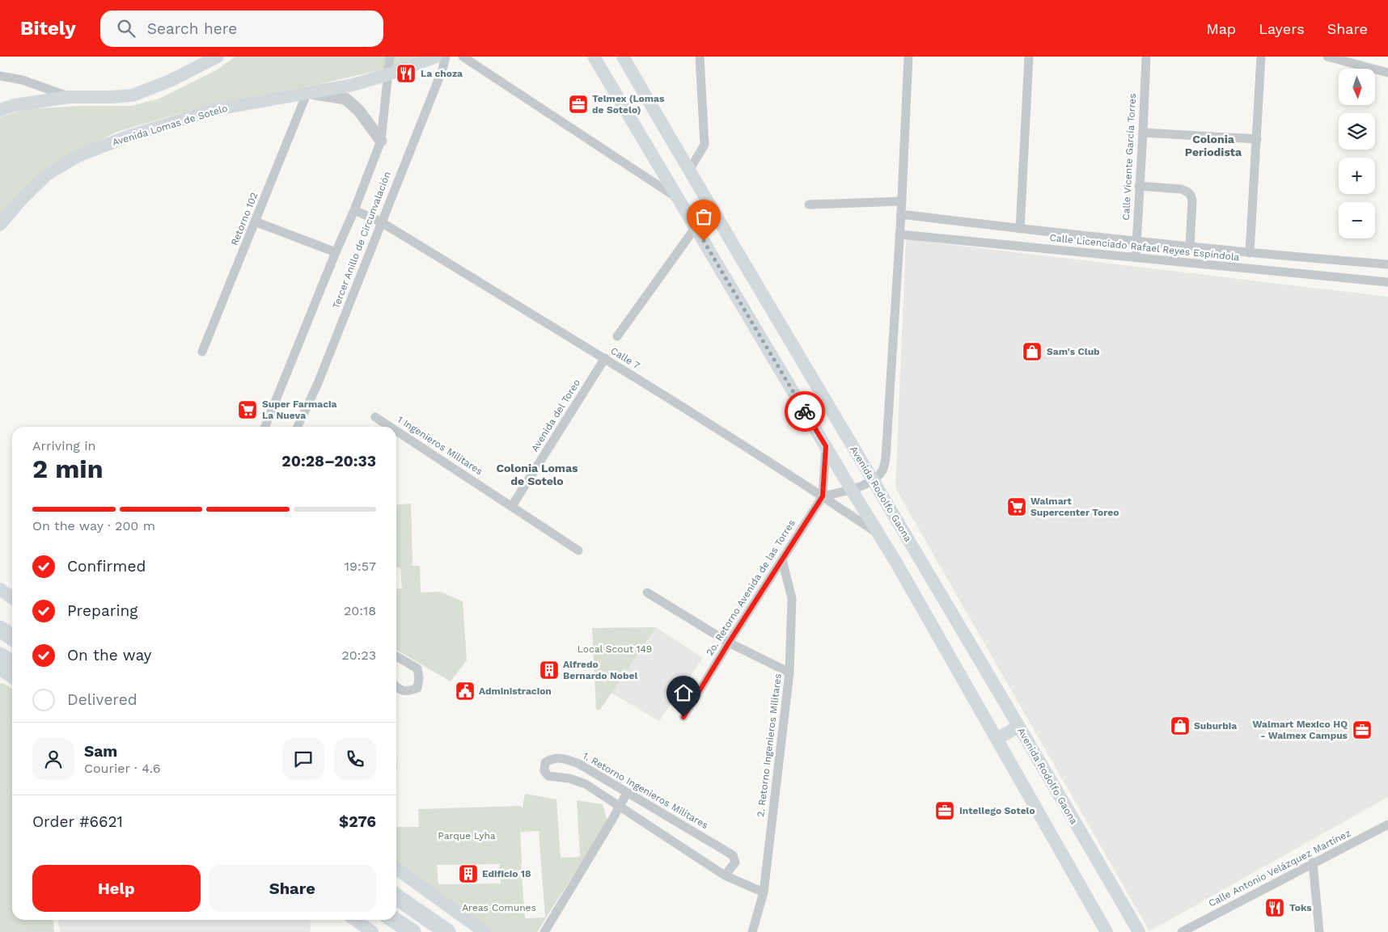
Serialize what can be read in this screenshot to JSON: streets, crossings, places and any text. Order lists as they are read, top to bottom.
{
  "streets": {
    "main road": ["Avenida Lomas de Sotelo", "Avenida Rodolfo Gaona"],
    "street": [
      "Calle Vicente García Torres",
      "Retorno 102",
      "Tercer Anillo de Circunvalación",
      "Calle Licenciado Rafael Reyes Espíndola",
      "Calle 7",
      "Avenida del Toreo",
      "1 Ingenieros Militares",
      "2o. Retorno Avenida de las Torres",
      "2. Retorno Ingenieros Militares",
      "1. Retorno Ingenieros Militares",
      "Calle Antonio Velázquez Martínez"
    ]
  },
  "crossings": [
    ["Avenida Lomas de Sotelo", "Retorno 102"],
    ["Avenida Lomas de Sotelo", "Tercer Anillo de Circunvalación"],
    ["Calle Vicente García Torres", "Calle Licenciado Rafael Reyes Espíndola"],
    ["Tercer Anillo de Circunvalación", "Calle 7"],
    ["Calle 7", "Avenida del Toreo"],
    ["Calle 7", "2o. Retorno Avenida de las Torres"],
    ["Avenida del Toreo", "1 Ingenieros Militares"],
    ["2o. Retorno Avenida de las Torres", "2. Retorno Ingenieros Militares"],
    ["2. Retorno Ingenieros Militares", "1. Retorno Ingenieros Militares"]
  ],
  "districts": ["Colonia Periodista", "Colonia Lomas de Sotelo"],
  "parks": ["Local Scout 149", "Parque Lyha", "Areas Comunes"],
  "places": {
    "restaurant": ["La choza", "Toks"],
    "office": ["Telmex (Lomas de Sotelo)", "Walmart Mexico HQ - Walmex Campus", "Intellego Sotelo"],
    "shop": ["Sam's Club", "Suburbia"],
    "supermarket": ["Super Farmacia La Nueva", "Walmart Supercenter Toreo"],
    "building": ["Alfredo Bernardo Nobel", "Edificio 18"],
    "public building": ["Administracion"]
  },
  "north": "bottom",
  "page": {
    "header": "Bitely",
    "search": "Search here",
    "nav": ["Map", "Layers", "Share"],
    "map_buttons": ["+", "−"],
    "heading": ["2 min", "Arriving in", "20:28–20:33"],
    "panel": [
      "Sam",
      "Courier · 4.6",
      "Order #6621",
      "$276"
    ],
    "bar": "On the way · 200 m",
    "list": [
      ["Confirmed", "19:57"],
      ["Preparing", "20:18"],
      ["On the way", "20:23"],
      "Delivered"
    ],
    "buttons": ["Help", "Share"]
  }
}
